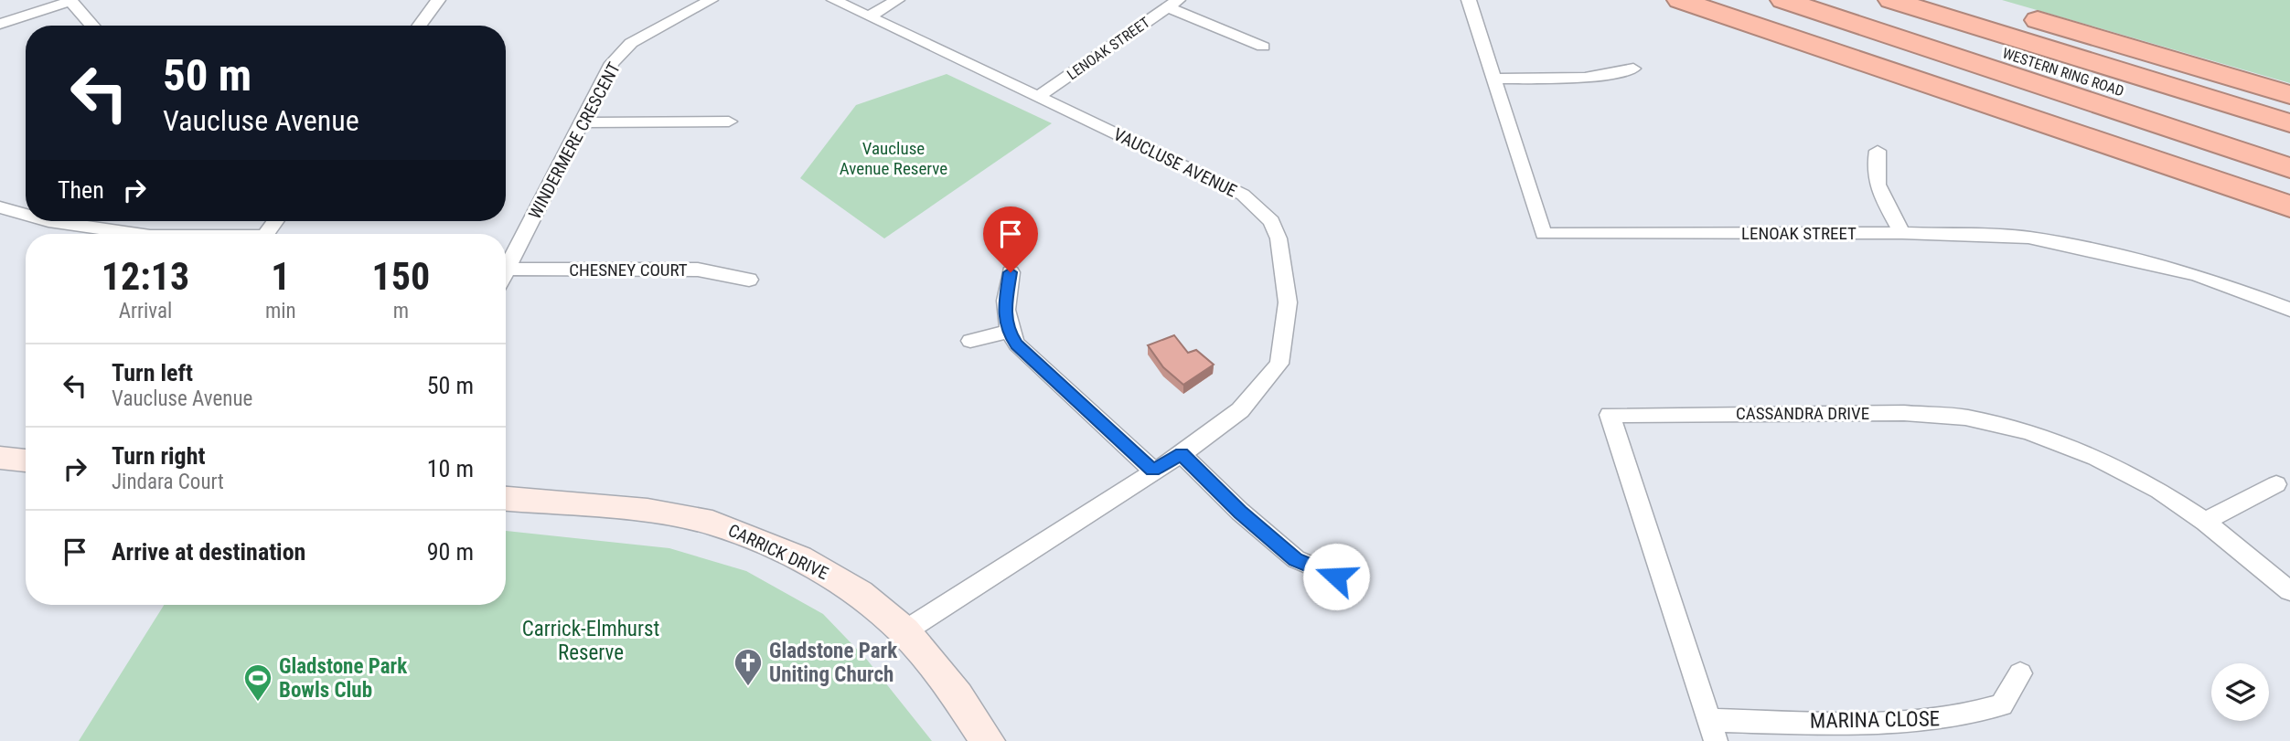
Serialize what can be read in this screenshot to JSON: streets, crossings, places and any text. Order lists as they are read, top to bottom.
{
  "streets": {
    "highway": ["WESTERN RING ROAD"],
    "street": [
      "LENOAK STREET",
      "WINDERMERE CRESCENT",
      "VAUCLUSE AVENUE",
      "CHESNEY COURT",
      "CASSANDRA DRIVE",
      "CARRICK DRIVE",
      "MARINA CLOSE"
    ]
  },
  "crossings": [
    ["LENOAK STREET", "VAUCLUSE AVENUE"],
    ["WINDERMERE CRESCENT", "CHESNEY COURT"],
    ["VAUCLUSE AVENUE", "CARRICK DRIVE"],
    ["CASSANDRA DRIVE", "MARINA CLOSE"]
  ],
  "parks": ["Vaucluse Avenue Reserve", "Carrick-Elmhurst Reserve"],
  "places": {
    "church": ["Gladstone Park Uniting Church"],
    "sports": ["Gladstone Park Bowls Club"]
  },
  "page": {
    "turn": ["50 m", "Vaucluse Avenue"],
    "then": "Then",
    "eta": [
      "12:13",
      "Arrival",
      "1",
      "min",
      "150",
      "m"
    ],
    "list": [
      {
        "name": "Turn left",
        "note": "Vaucluse Avenue",
        "value": "50 m"
      },
      {
        "name": "Turn right",
        "note": "Jindara Court",
        "value": "10 m"
      },
      {
        "name": "Arrive at destination",
        "value": "90 m"
      }
    ]
  }
}
